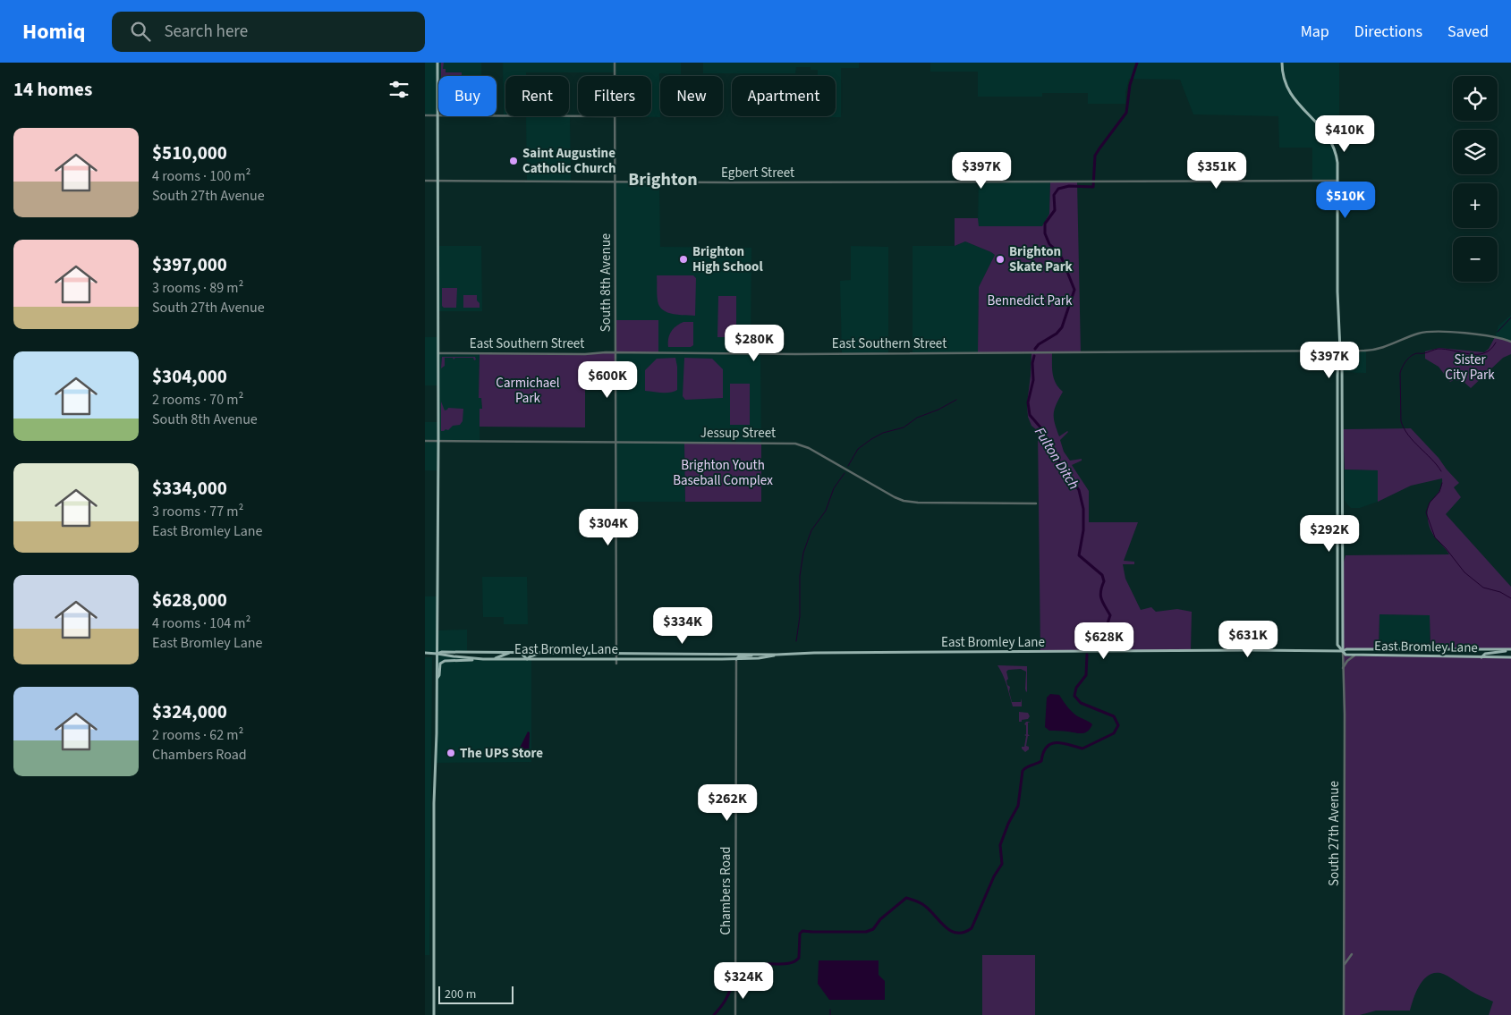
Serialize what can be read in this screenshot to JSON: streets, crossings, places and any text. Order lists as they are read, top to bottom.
{
  "streets": {
    "main road": ["East Bromley Lane", "South 27th Avenue"],
    "street": [
      "Egbert Street",
      "South 8th Avenue",
      "East Southern Street",
      "Jessup Street",
      "Chambers Road"
    ]
  },
  "crossings": [
    ["Egbert Street", "South 8th Avenue"],
    ["Egbert Street", "South 27th Avenue"],
    ["South 8th Avenue", "East Southern Street"],
    ["South 8th Avenue", "Jessup Street"],
    ["South 8th Avenue", "East Bromley Lane"],
    ["East Southern Street", "South 27th Avenue"],
    ["East Bromley Lane", "South 27th Avenue"],
    ["East Bromley Lane", "Chambers Road"]
  ],
  "districts": ["Brighton"],
  "water": ["Fulton Ditch"],
  "parks": [
    "Bennedict Park",
    "Sister City Park",
    "Carmichael Park",
    "Brighton Youth Baseball Complex"
  ],
  "places": [
    "Saint Augustine Catholic Church",
    "Brighton High School",
    "Brighton Skate Park",
    "The UPS Store"
  ],
  "scale_bar": "200 m",
  "page": {
    "header": "Homiq",
    "search": "Search here",
    "nav": ["Map", "Directions", "Saved"],
    "heading": "14 homes",
    "map_buttons": ["+", "−"],
    "chip": [
      "Buy",
      "Rent",
      "Filters",
      "New",
      "Apartment"
    ],
    "price": [
      "$410K",
      "$397K",
      "$351K",
      "$510K",
      "$280K",
      "$397K",
      "$600K",
      "$304K",
      "$292K",
      "$334K",
      "$631K",
      "$628K",
      "$262K",
      "$324K"
    ],
    "list": [
      {
        "name": "$510,000",
        "note": "4 rooms · 100 m² · South 27th Avenue"
      },
      {
        "name": "$397,000",
        "note": "3 rooms · 89 m² · South 27th Avenue"
      },
      {
        "name": "$304,000",
        "note": "2 rooms · 70 m² · South 8th Avenue"
      },
      {
        "name": "$334,000",
        "note": "3 rooms · 77 m² · East Bromley Lane"
      },
      {
        "name": "$628,000",
        "note": "4 rooms · 104 m² · East Bromley Lane"
      },
      {
        "name": "$324,000",
        "note": "2 rooms · 62 m² · Chambers Road"
      }
    ],
    "scale": "200 m"
  }
}
